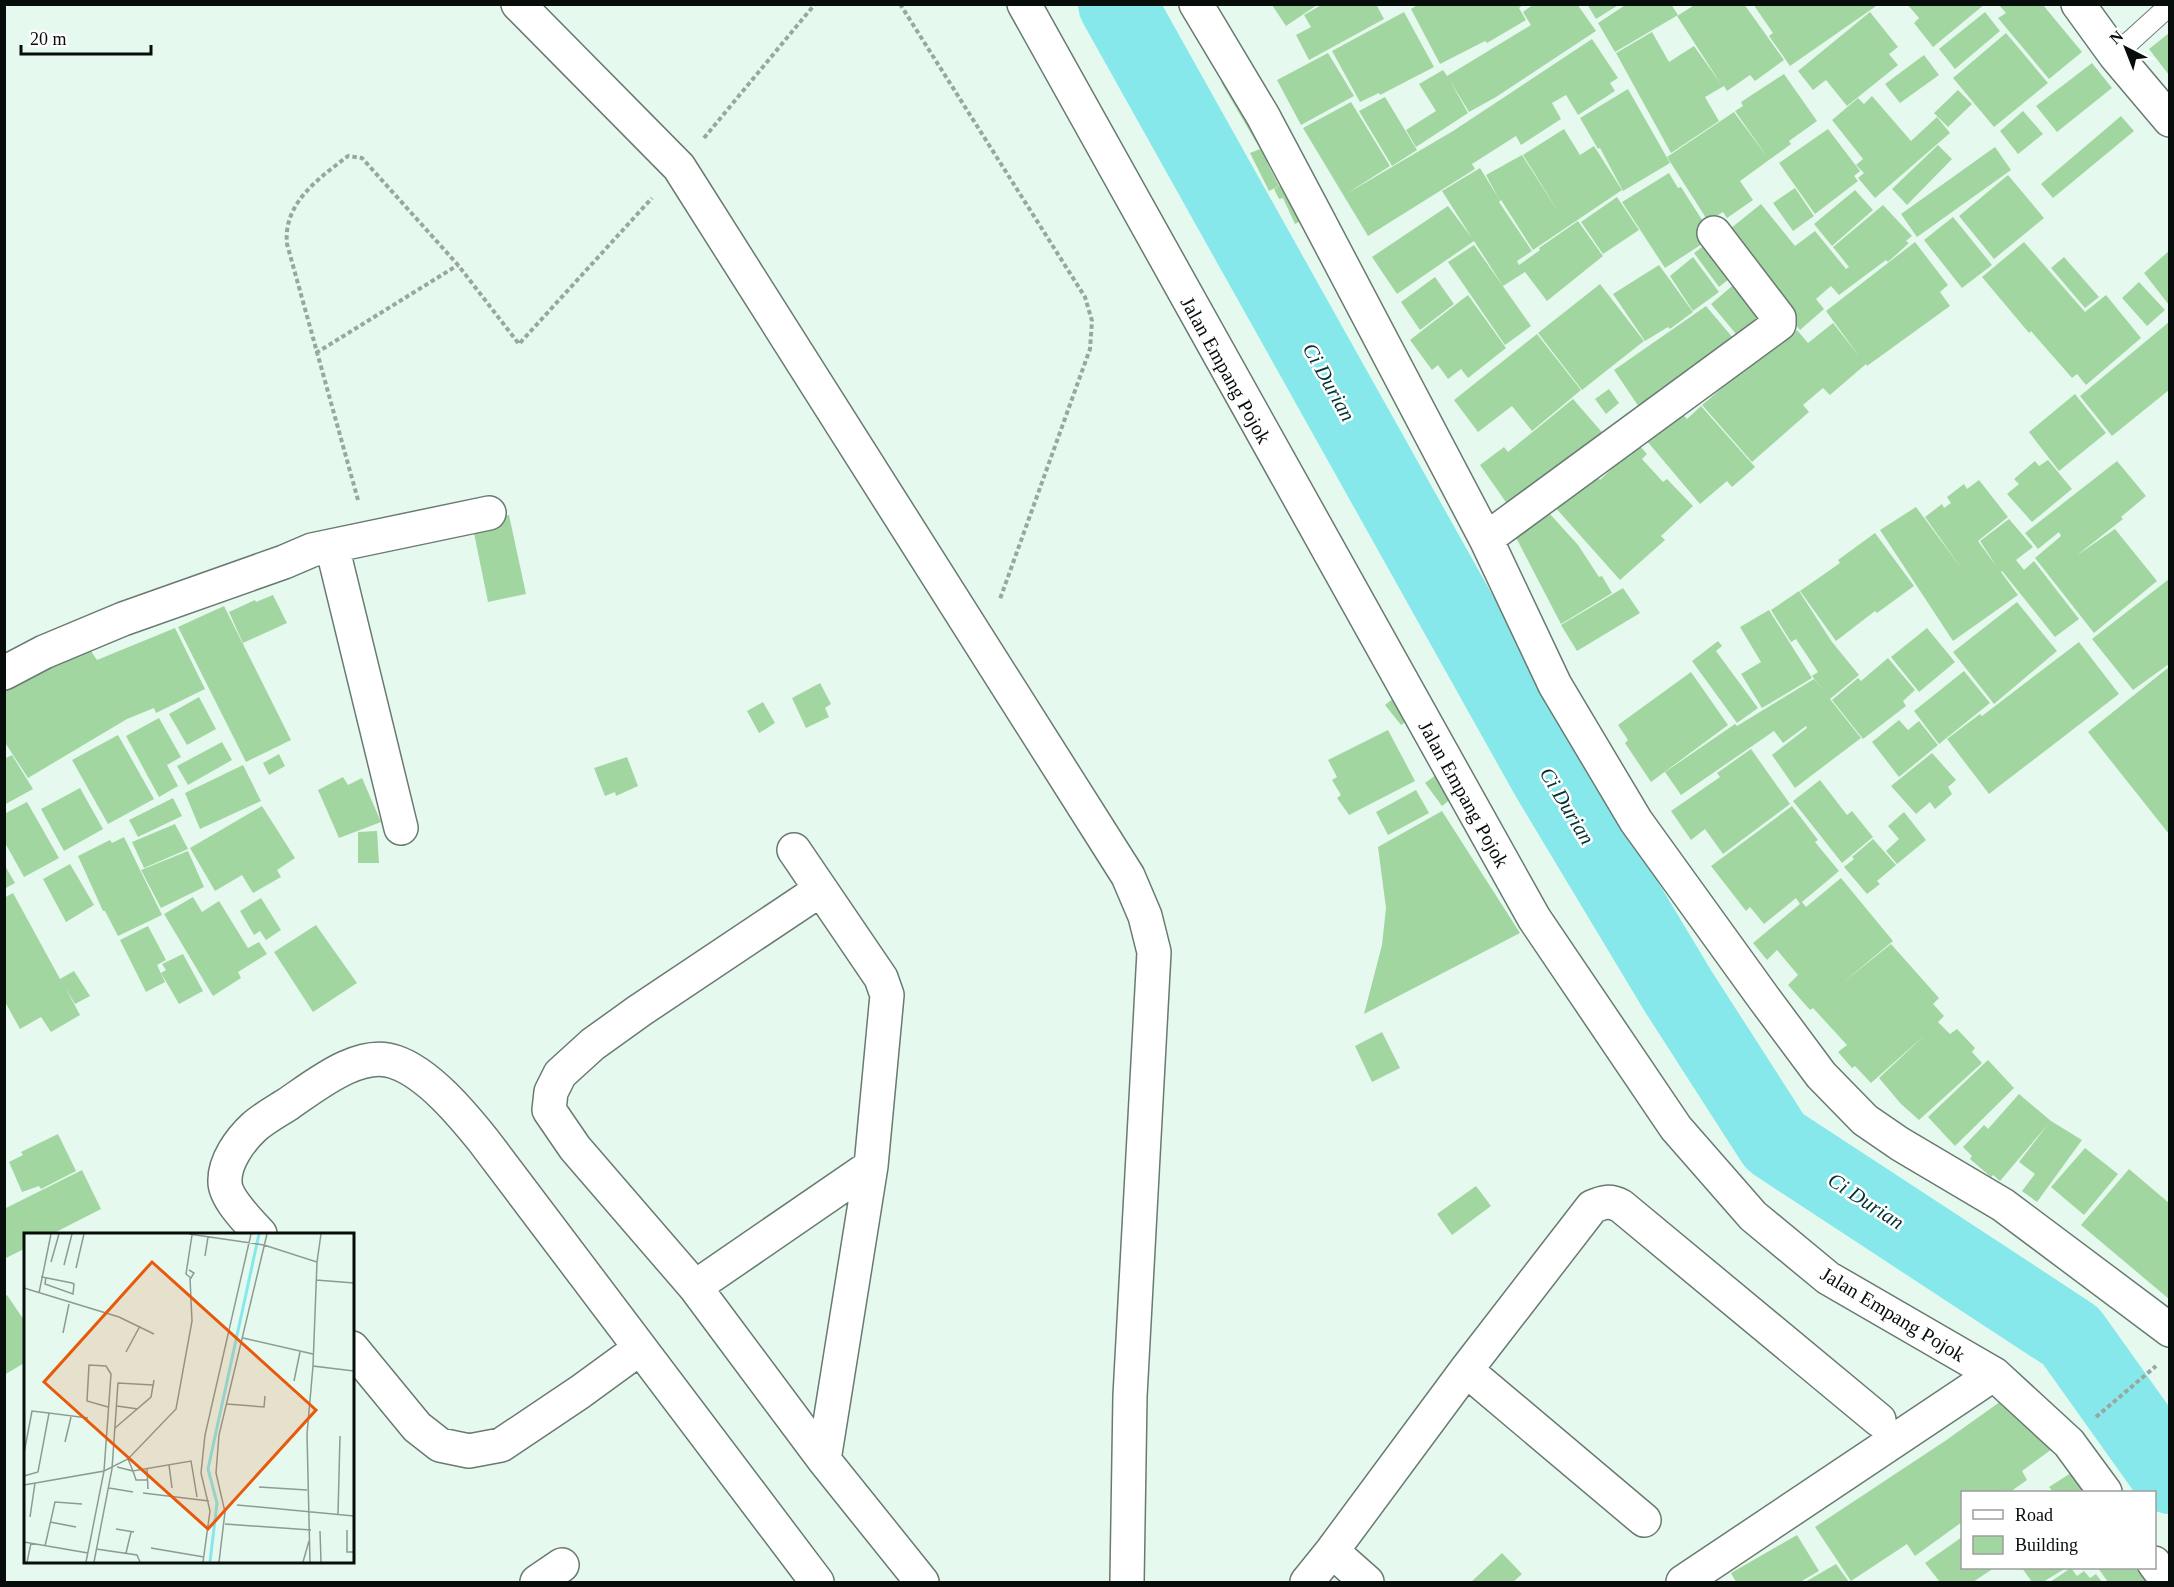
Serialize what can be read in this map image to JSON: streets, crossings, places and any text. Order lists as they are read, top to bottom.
{
  "streets": {
    "street": ["Jalan Empang Pojok"]
  },
  "water": ["Ci Durian"],
  "legend": ["Road", "Building"],
  "scale_bar": "20 m",
  "north": "top left"
}
